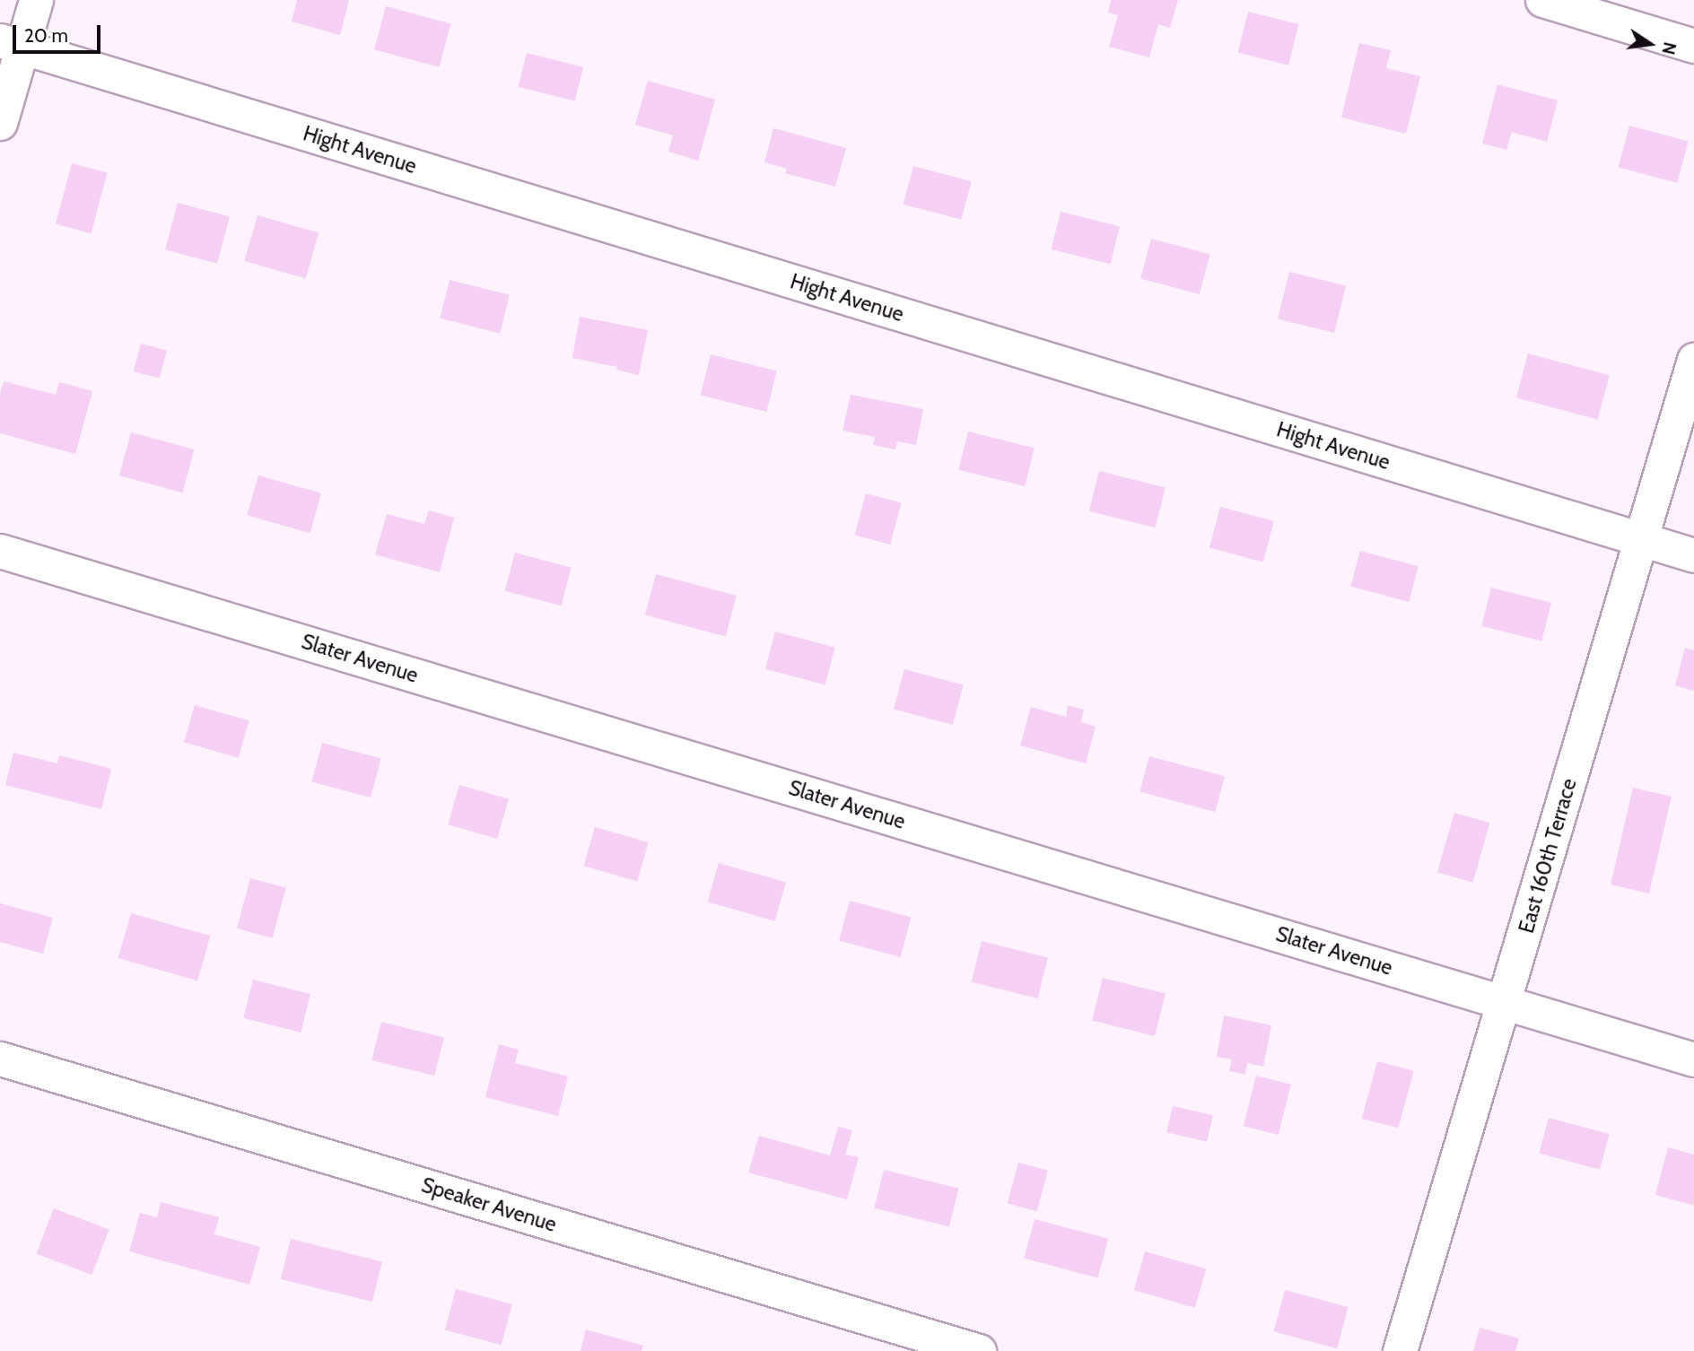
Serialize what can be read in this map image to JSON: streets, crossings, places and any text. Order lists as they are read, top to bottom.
{
  "streets": {
    "street": [
      "Hight Avenue",
      "Slater Avenue",
      "East 160th Terrace",
      "Speaker Avenue"
    ]
  },
  "crossings": [
    ["Hight Avenue", "East 160th Terrace"],
    ["Slater Avenue", "East 160th Terrace"]
  ],
  "scale_bar": "20 m",
  "north": "right"
}
